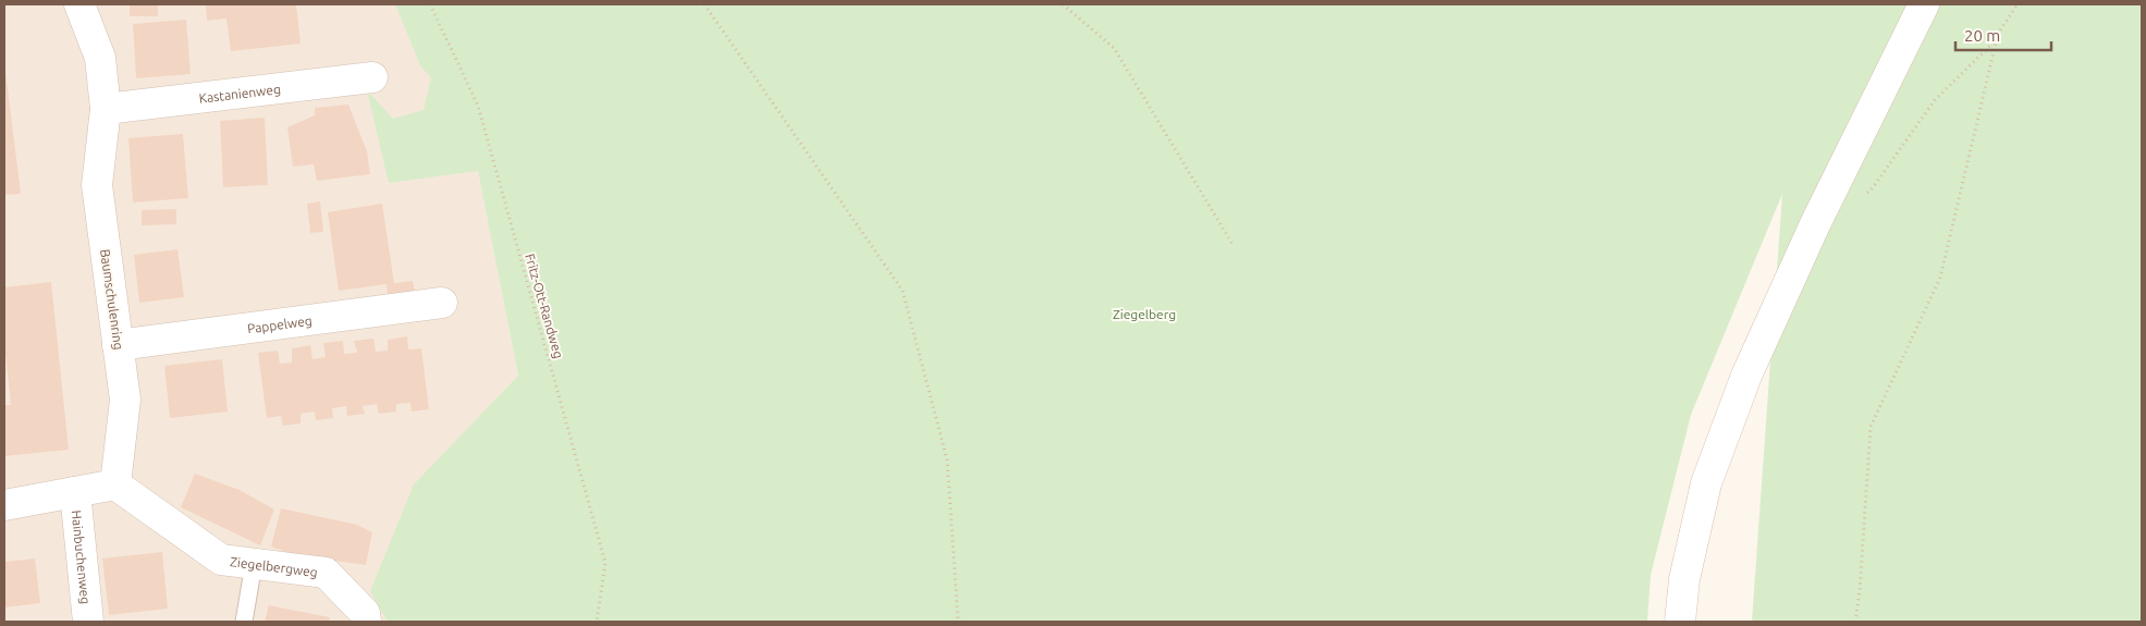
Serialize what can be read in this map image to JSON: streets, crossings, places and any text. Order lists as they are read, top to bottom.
{
  "streets": {
    "street": [
      "Kastanienweg",
      "Baumschulenring",
      "Pappelweg",
      "Hainbuchenweg",
      "Ziegelbergweg"
    ],
    "path": ["Fritz-Ott-Randweg"]
  },
  "crossings": [
    ["Kastanienweg", "Baumschulenring"],
    ["Baumschulenring", "Pappelweg"],
    ["Baumschulenring", "Ziegelbergweg"]
  ],
  "parks": ["Ziegelberg"],
  "scale_bar": "20 m"
}
